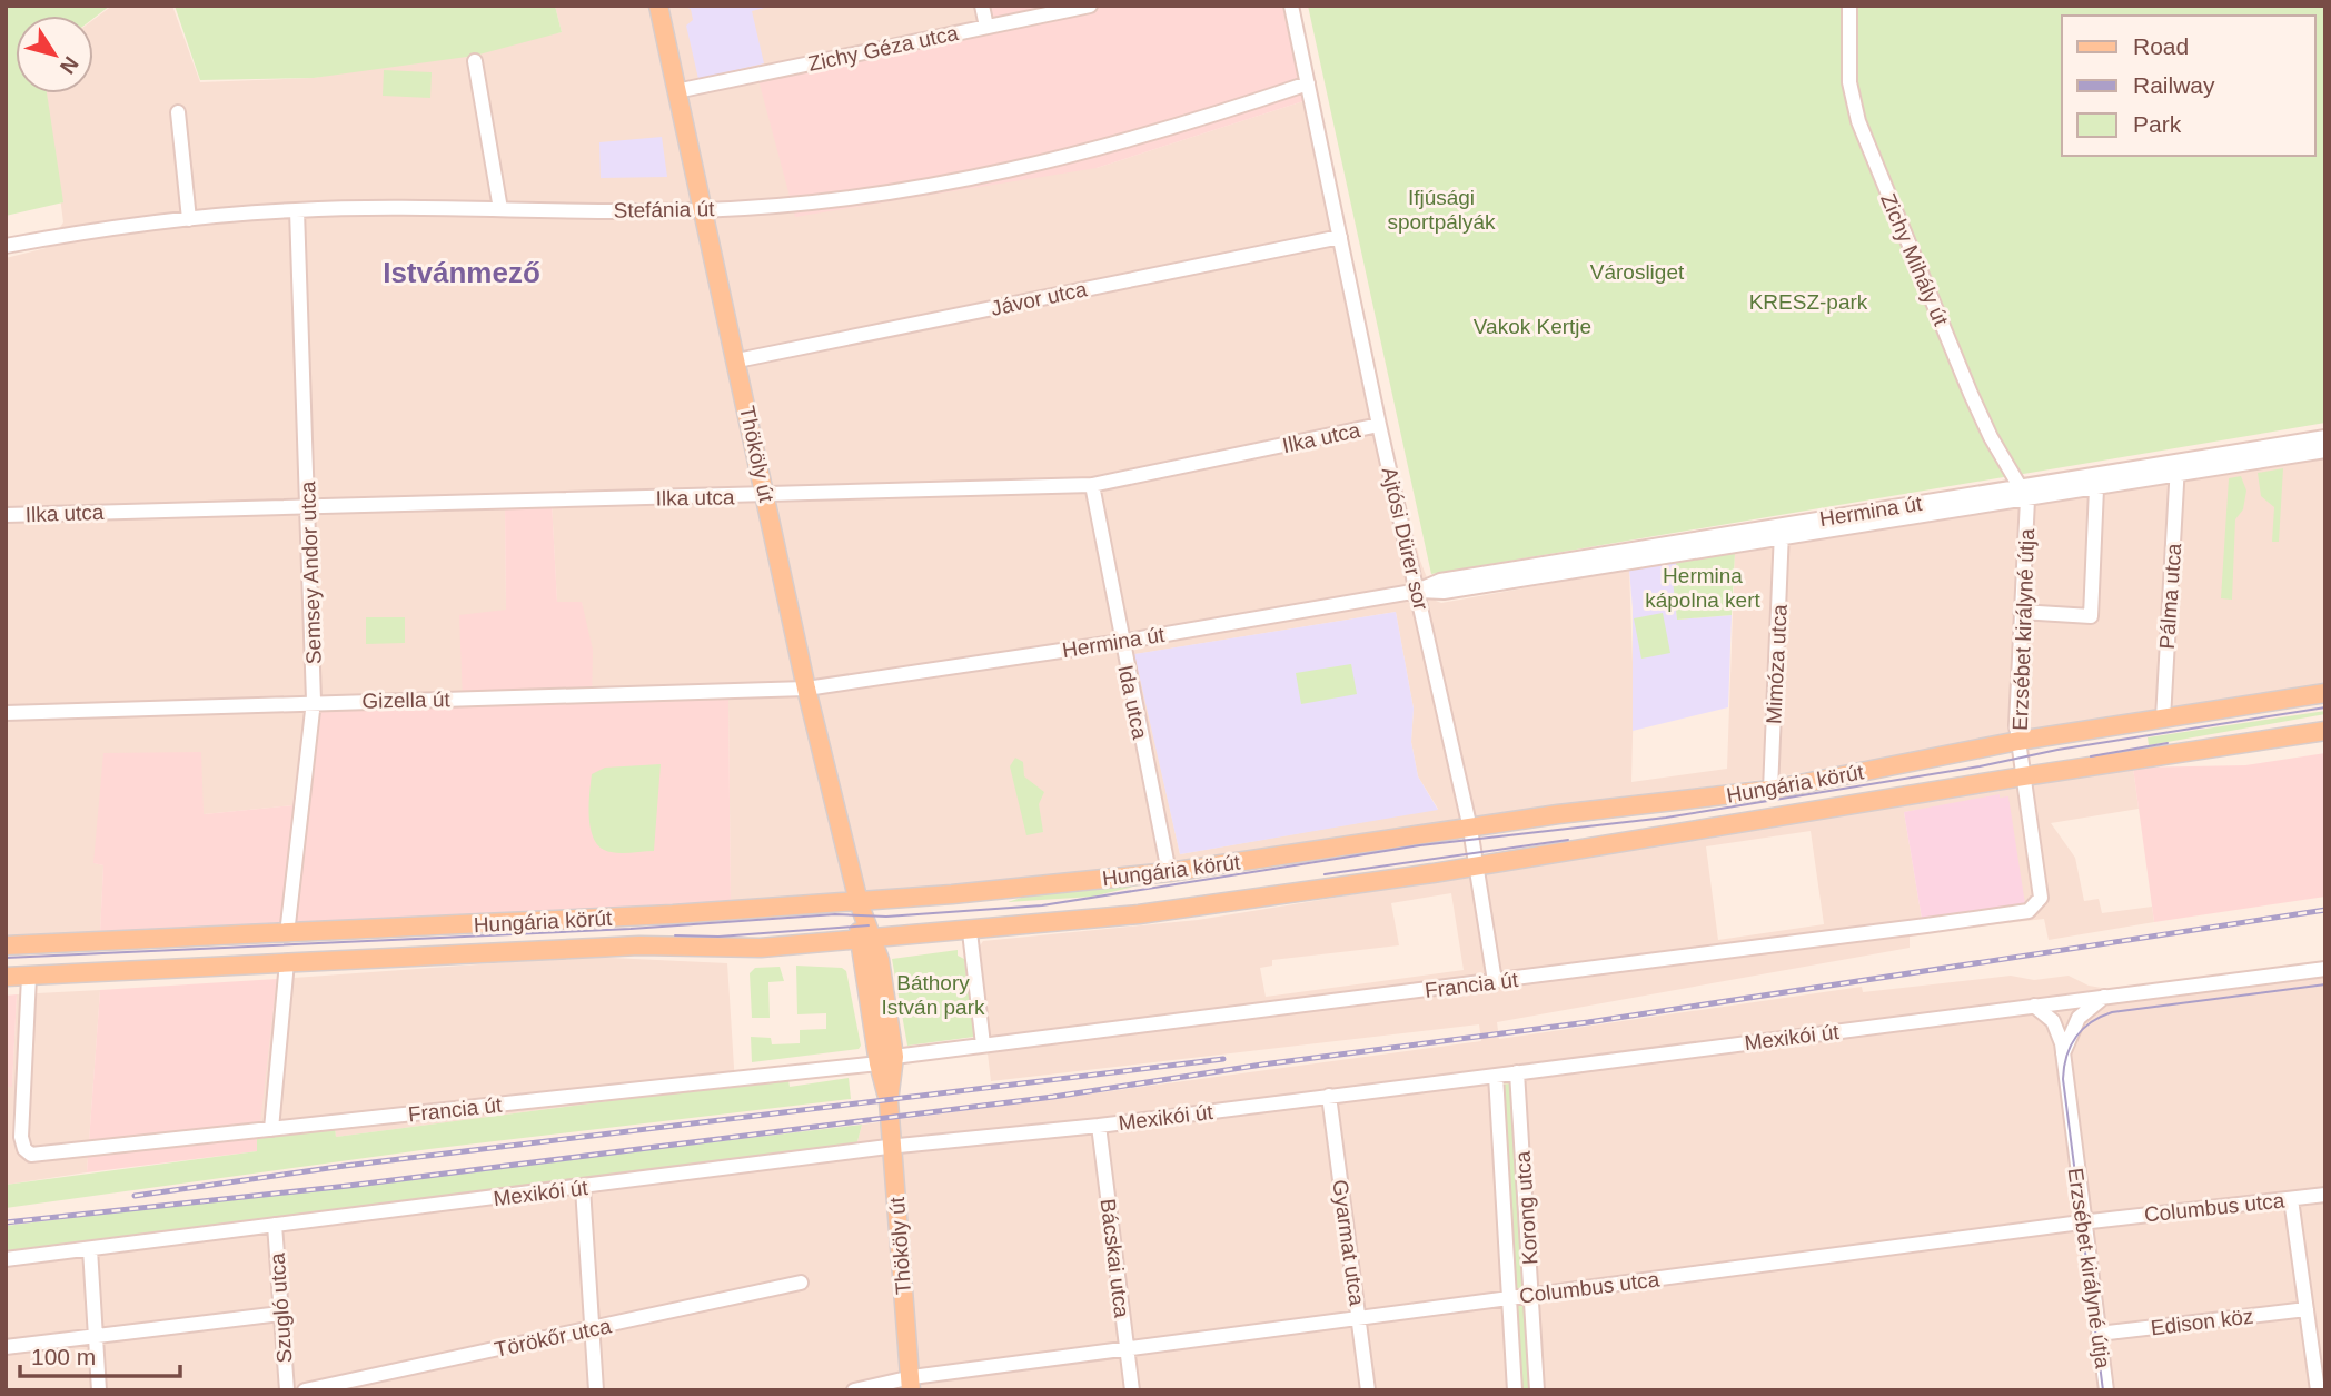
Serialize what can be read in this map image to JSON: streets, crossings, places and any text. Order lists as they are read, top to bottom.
{
  "streets": {
    "main road": ["Thököly út", "Hungária körút"],
    "street": [
      "Zichy Géza utca",
      "Stefánia út",
      "Zichy Mihály út",
      "Jávor utca",
      "Ilka utca",
      "Hermina út",
      "Ajtósi Dürer sor",
      "Semsey Andor utca",
      "Pálma utca",
      "Erzsébet királyné útja",
      "Mimóza utca",
      "Gizella út",
      "Ida utca",
      "Francia út",
      "Mexikói út",
      "Columbus utca",
      "Korong utca",
      "Gyarmat utca",
      "Bácskai utca",
      "Szugló utca",
      "Edison köz",
      "Törökőr utca"
    ]
  },
  "crossings": [
    ["Zichy Géza utca", "Thököly út"],
    ["Stefánia út", "Thököly út"],
    ["Stefánia út", "Ajtósi Dürer sor"],
    ["Stefánia út", "Semsey Andor utca"],
    ["Zichy Mihály út", "Hermina út"],
    ["Zichy Mihály út", "Erzsébet királyné útja"],
    ["Jávor utca", "Thököly út"],
    ["Jávor utca", "Ajtósi Dürer sor"],
    ["Ilka utca", "Thököly út"],
    ["Ilka utca", "Ajtósi Dürer sor"],
    ["Ilka utca", "Semsey Andor utca"],
    ["Ilka utca", "Ida utca"],
    ["Thököly út", "Hermina út"],
    ["Thököly út", "Gizella út"],
    ["Thököly út", "Hungária körút"],
    ["Thököly út", "Francia út"],
    ["Thököly út", "Mexikói út"],
    ["Thököly út", "Columbus utca"],
    ["Hermina út", "Ajtósi Dürer sor"],
    ["Hermina út", "Pálma utca"],
    ["Hermina út", "Erzsébet királyné útja"],
    ["Hermina út", "Mimóza utca"],
    ["Hermina út", "Gizella út"],
    ["Hermina út", "Ida utca"],
    ["Ajtósi Dürer sor", "Hungária körút"],
    ["Ajtósi Dürer sor", "Francia út"],
    ["Semsey Andor utca", "Gizella út"],
    ["Semsey Andor utca", "Hungária körút"],
    ["Pálma utca", "Hungária körút"],
    ["Erzsébet királyné útja", "Hungária körút"],
    ["Erzsébet királyné útja", "Francia út"],
    ["Erzsébet királyné útja", "Mexikói út"],
    ["Erzsébet királyné útja", "Columbus utca"],
    ["Erzsébet királyné útja", "Edison köz"],
    ["Mimóza utca", "Hungária körút"],
    ["Ida utca", "Hungária körút"],
    ["Hungária körút", "Francia út"],
    ["Mexikói út", "Korong utca"],
    ["Mexikói út", "Gyarmat utca"],
    ["Mexikói út", "Bácskai utca"],
    ["Mexikói út", "Szugló utca"],
    ["Columbus utca", "Korong utca"],
    ["Columbus utca", "Gyarmat utca"],
    ["Columbus utca", "Bácskai utca"]
  ],
  "districts": ["Istvánmező"],
  "parks": [
    "Ifjúsági sportpályák",
    "Városliget",
    "KRESZ-park",
    "Vakok Kertje",
    "Hermina kápolna kert",
    "Báthory István park"
  ],
  "legend": ["Road", "Railway", "Park"],
  "scale_bar": "100 m",
  "north": "bottom right"
}
